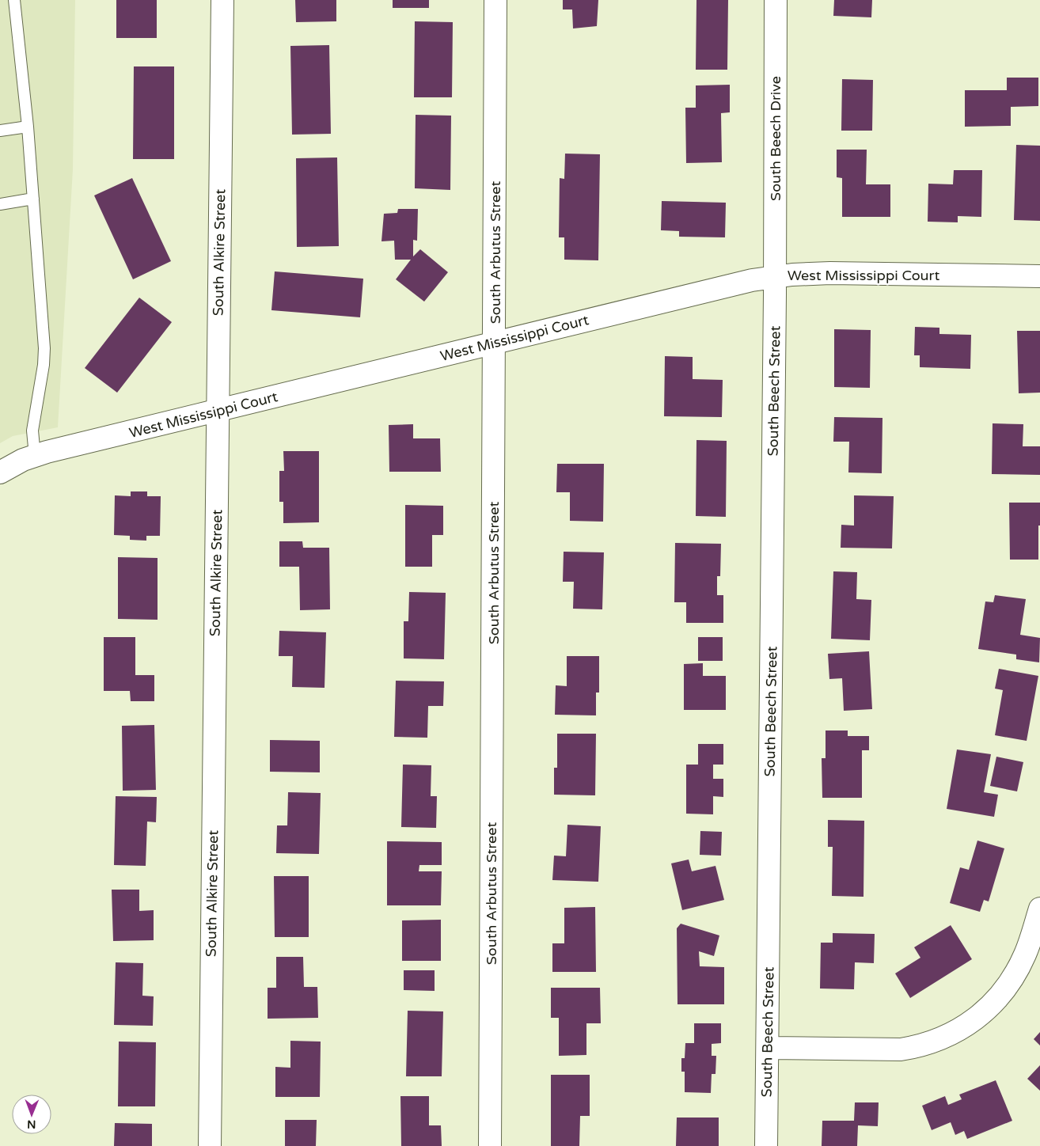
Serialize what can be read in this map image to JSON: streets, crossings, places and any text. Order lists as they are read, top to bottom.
{
  "streets": {
    "street": [
      "South Beech Drive",
      "South Alkire Street",
      "South Arbutus Street",
      "West Mississippi Court",
      "South Beech Street"
    ]
  },
  "crossings": [
    ["South Beech Drive", "West Mississippi Court"],
    ["South Beech Drive", "South Beech Street"],
    ["South Alkire Street", "West Mississippi Court"],
    ["South Arbutus Street", "West Mississippi Court"],
    ["West Mississippi Court", "South Beech Street"]
  ],
  "north": "bottom"
}
